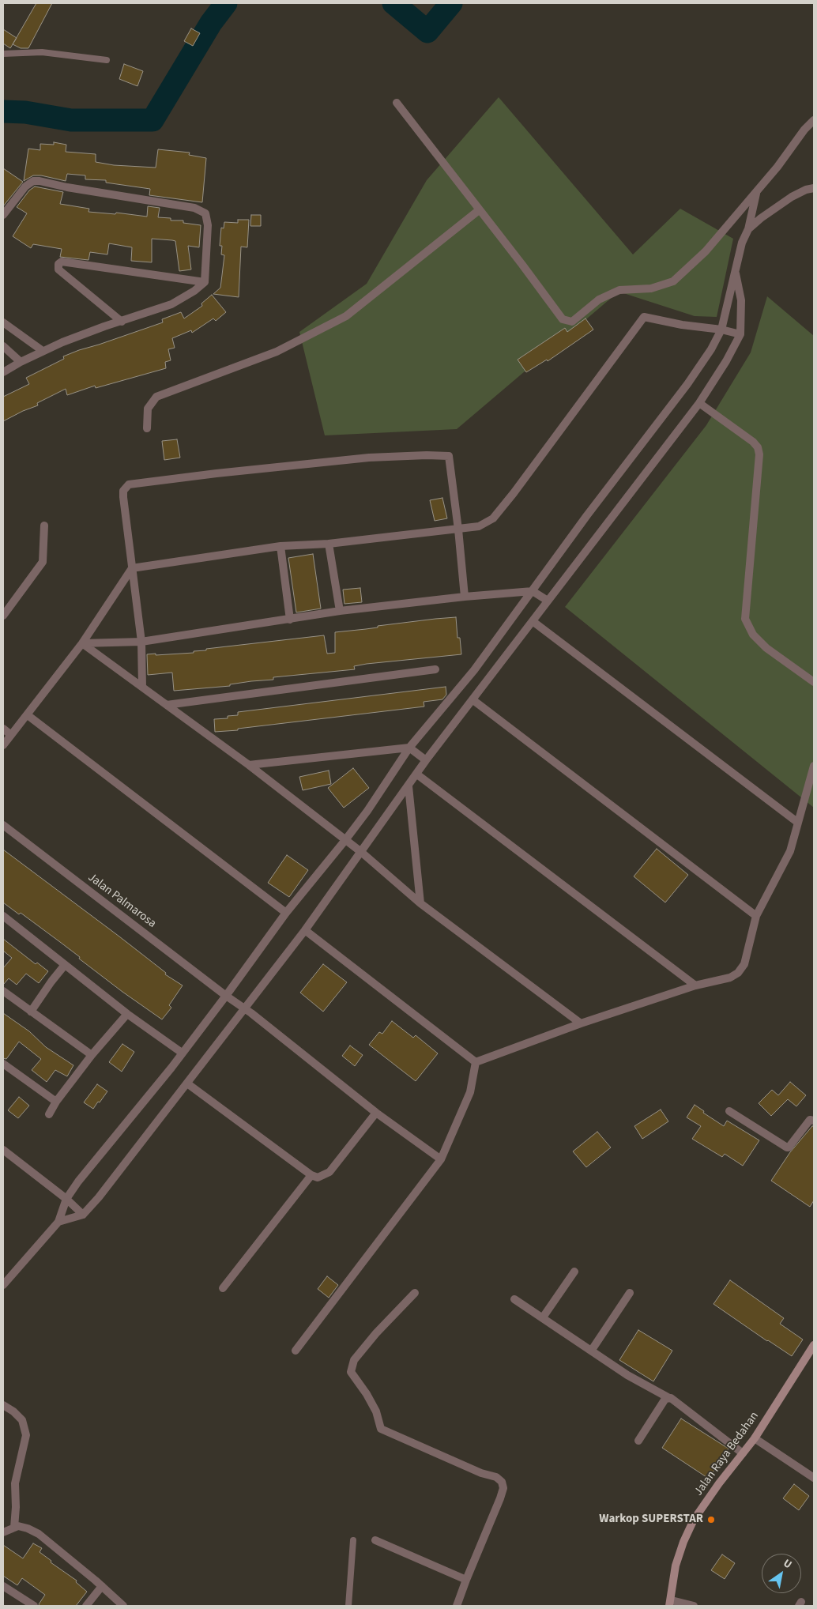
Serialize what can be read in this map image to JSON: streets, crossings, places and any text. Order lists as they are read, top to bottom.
{
  "streets": {
    "street": ["Jalan Palmarosa", "Jalan Raya Bedahan"]
  },
  "places": ["Warkop SUPERSTAR"],
  "north": "top right"
}
